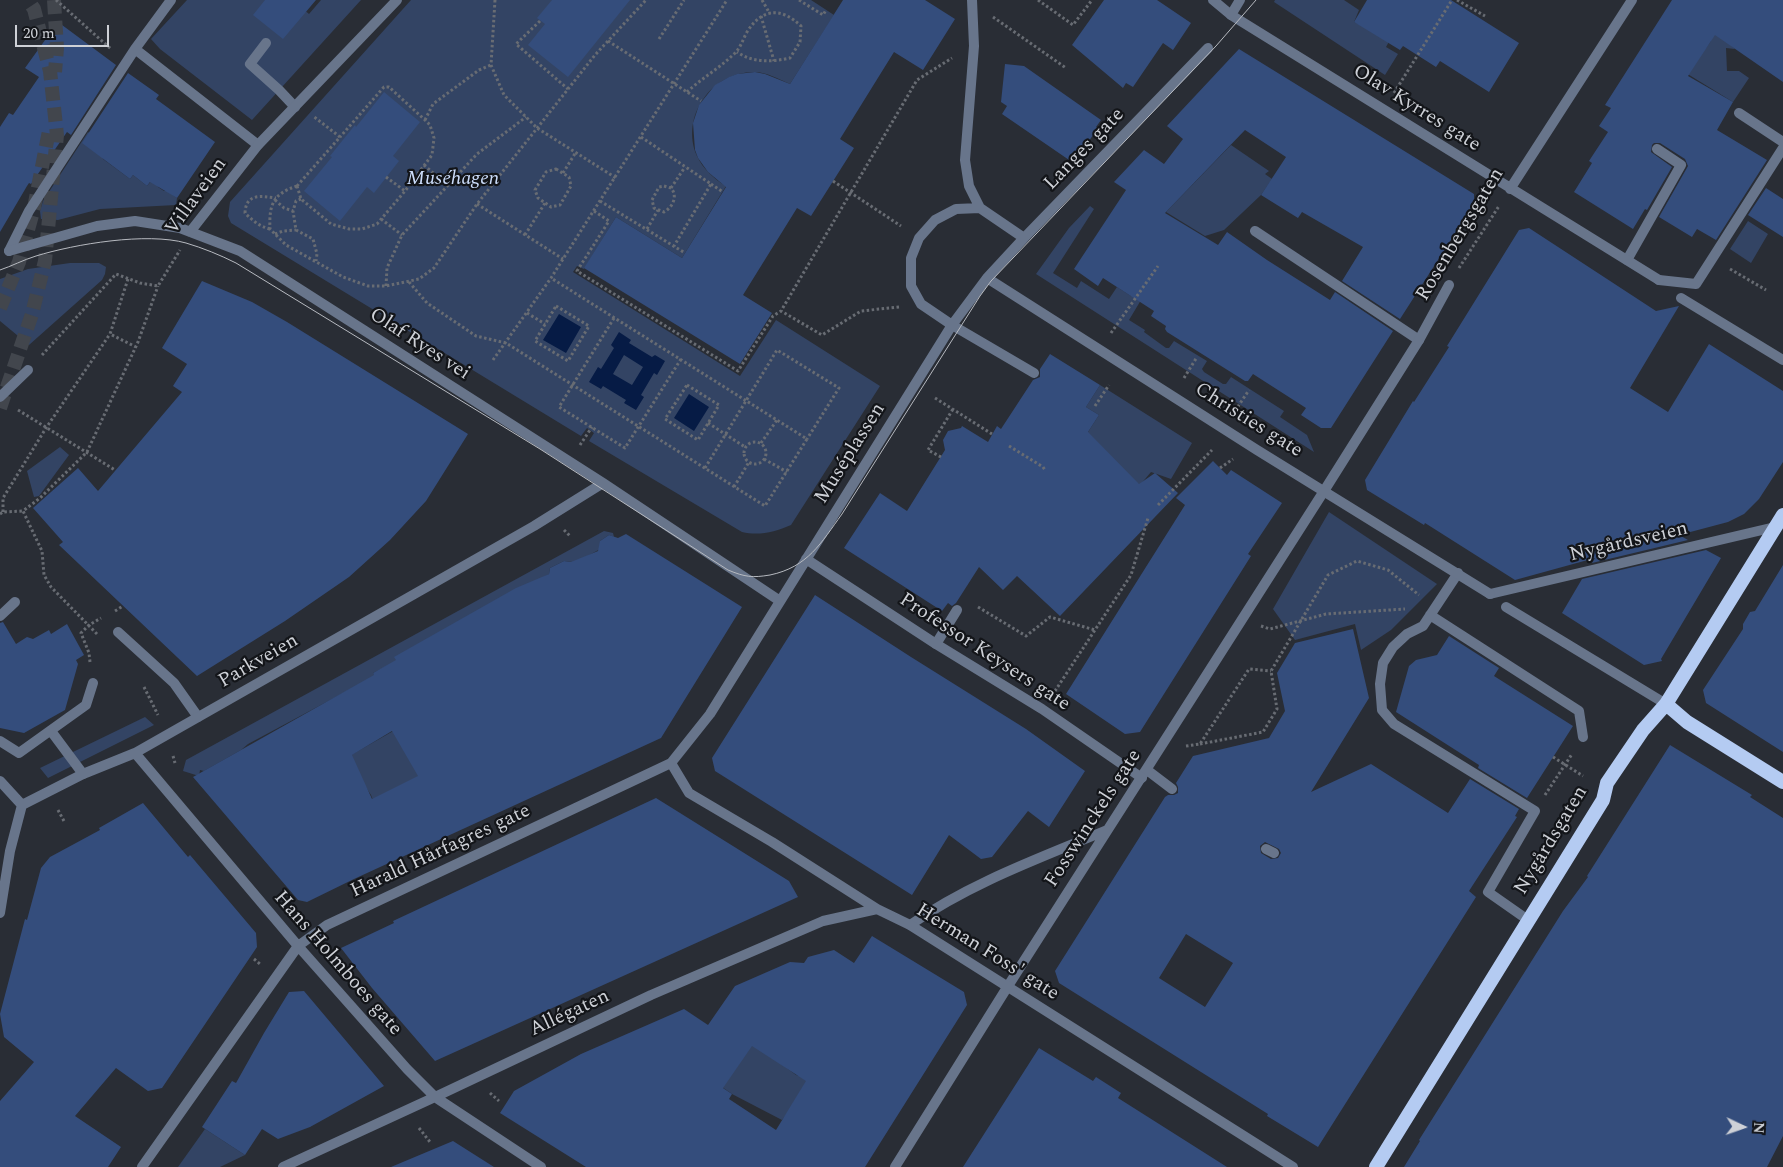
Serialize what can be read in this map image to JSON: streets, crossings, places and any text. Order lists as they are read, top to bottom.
{
  "streets": {
    "highway": ["Nygårdsgaten"],
    "street": [
      "Olav Kyrres gate",
      "Langes gate",
      "Villaveien",
      "Rosenbergsgaten",
      "Olaf Ryes vei",
      "Christies gate",
      "Muséplassen",
      "Nygårdsveien",
      "Professor Keysers gate",
      "Parkveien",
      "Fosswinckels gate",
      "Harald Hårfagres gate",
      "Herman Foss' gate",
      "Hans Holmboes gate",
      "Allégaten"
    ]
  },
  "crossings": [
    ["Olav Kyrres gate", "Rosenbergsgaten"],
    ["Langes gate", "Christies gate"],
    ["Langes gate", "Muséplassen"],
    ["Villaveien", "Olaf Ryes vei"],
    ["Rosenbergsgaten", "Christies gate"],
    ["Rosenbergsgaten", "Fosswinckels gate"],
    ["Olaf Ryes vei", "Muséplassen"],
    ["Olaf Ryes vei", "Parkveien"],
    ["Olaf Ryes vei", "Harald Hårfagres gate"],
    ["Christies gate", "Muséplassen"],
    ["Christies gate", "Nygårdsveien"],
    ["Christies gate", "Fosswinckels gate"],
    ["Muséplassen", "Professor Keysers gate"],
    ["Muséplassen", "Harald Hårfagres gate"],
    ["Nygårdsveien", "Nygårdsgaten"],
    ["Professor Keysers gate", "Fosswinckels gate"],
    ["Parkveien", "Hans Holmboes gate"],
    ["Fosswinckels gate", "Herman Foss' gate"],
    ["Harald Hårfagres gate", "Herman Foss' gate"],
    ["Harald Hårfagres gate", "Hans Holmboes gate"],
    ["Herman Foss' gate", "Allégaten"],
    ["Hans Holmboes gate", "Allégaten"]
  ],
  "parks": ["Muséhagen"],
  "scale_bar": "20 m",
  "north": "right"
}
